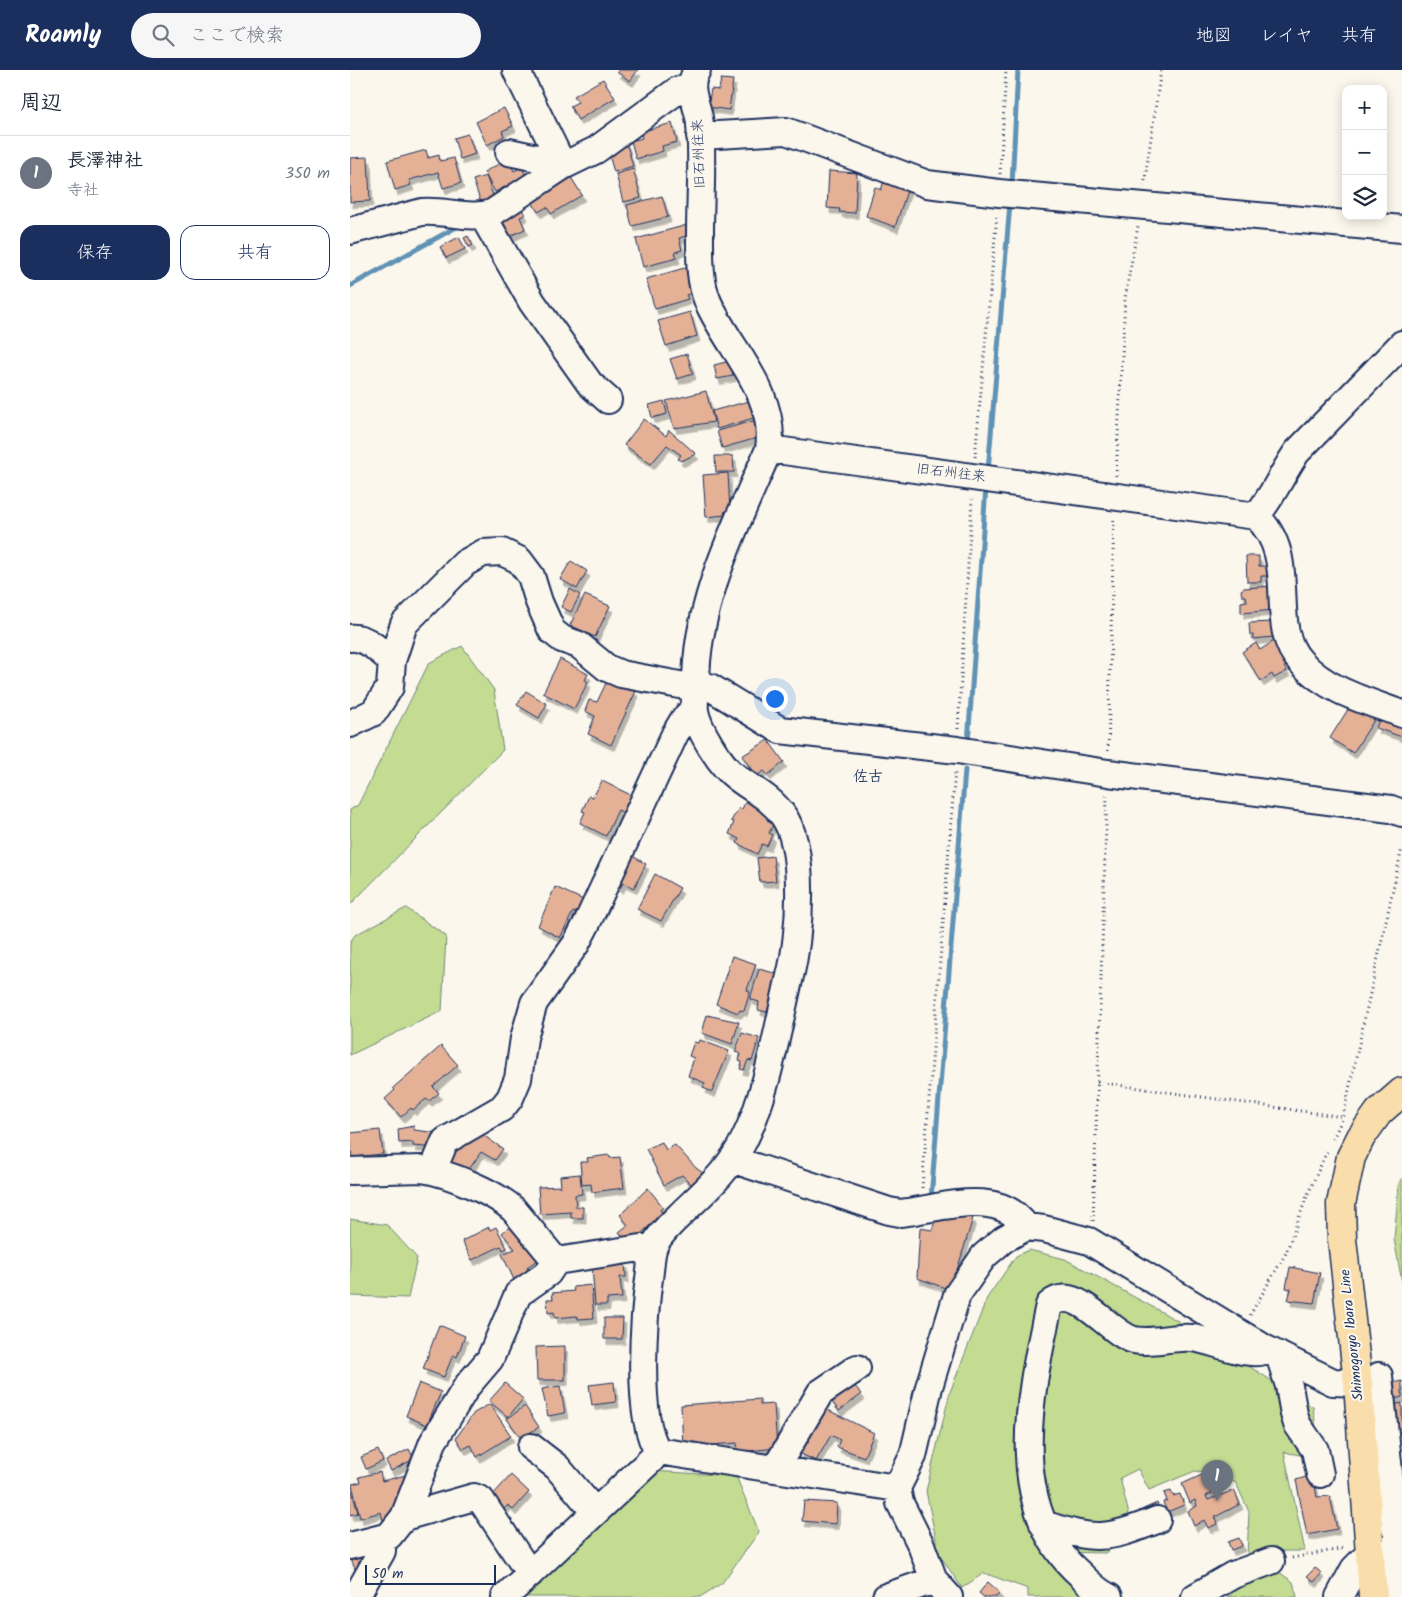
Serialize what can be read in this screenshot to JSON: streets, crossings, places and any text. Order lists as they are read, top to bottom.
{
  "streets": {
    "main road": ["Shimogoryo Ibara Line"],
    "street": ["旧石州往来"]
  },
  "districts": ["佐古"],
  "scale_bar": "50 m",
  "page": {
    "header": "Roamly",
    "search": "ここで検索",
    "nav": ["地図", "レイヤ", "共有"],
    "heading": "周辺",
    "map_buttons": ["+", "−"],
    "list": [
      {
        "mark": "1",
        "name": "長澤神社",
        "note": "寺社",
        "value": "350 m"
      }
    ],
    "buttons": ["保存", "共有"],
    "pins": "1",
    "scale": "50 m"
  }
}
